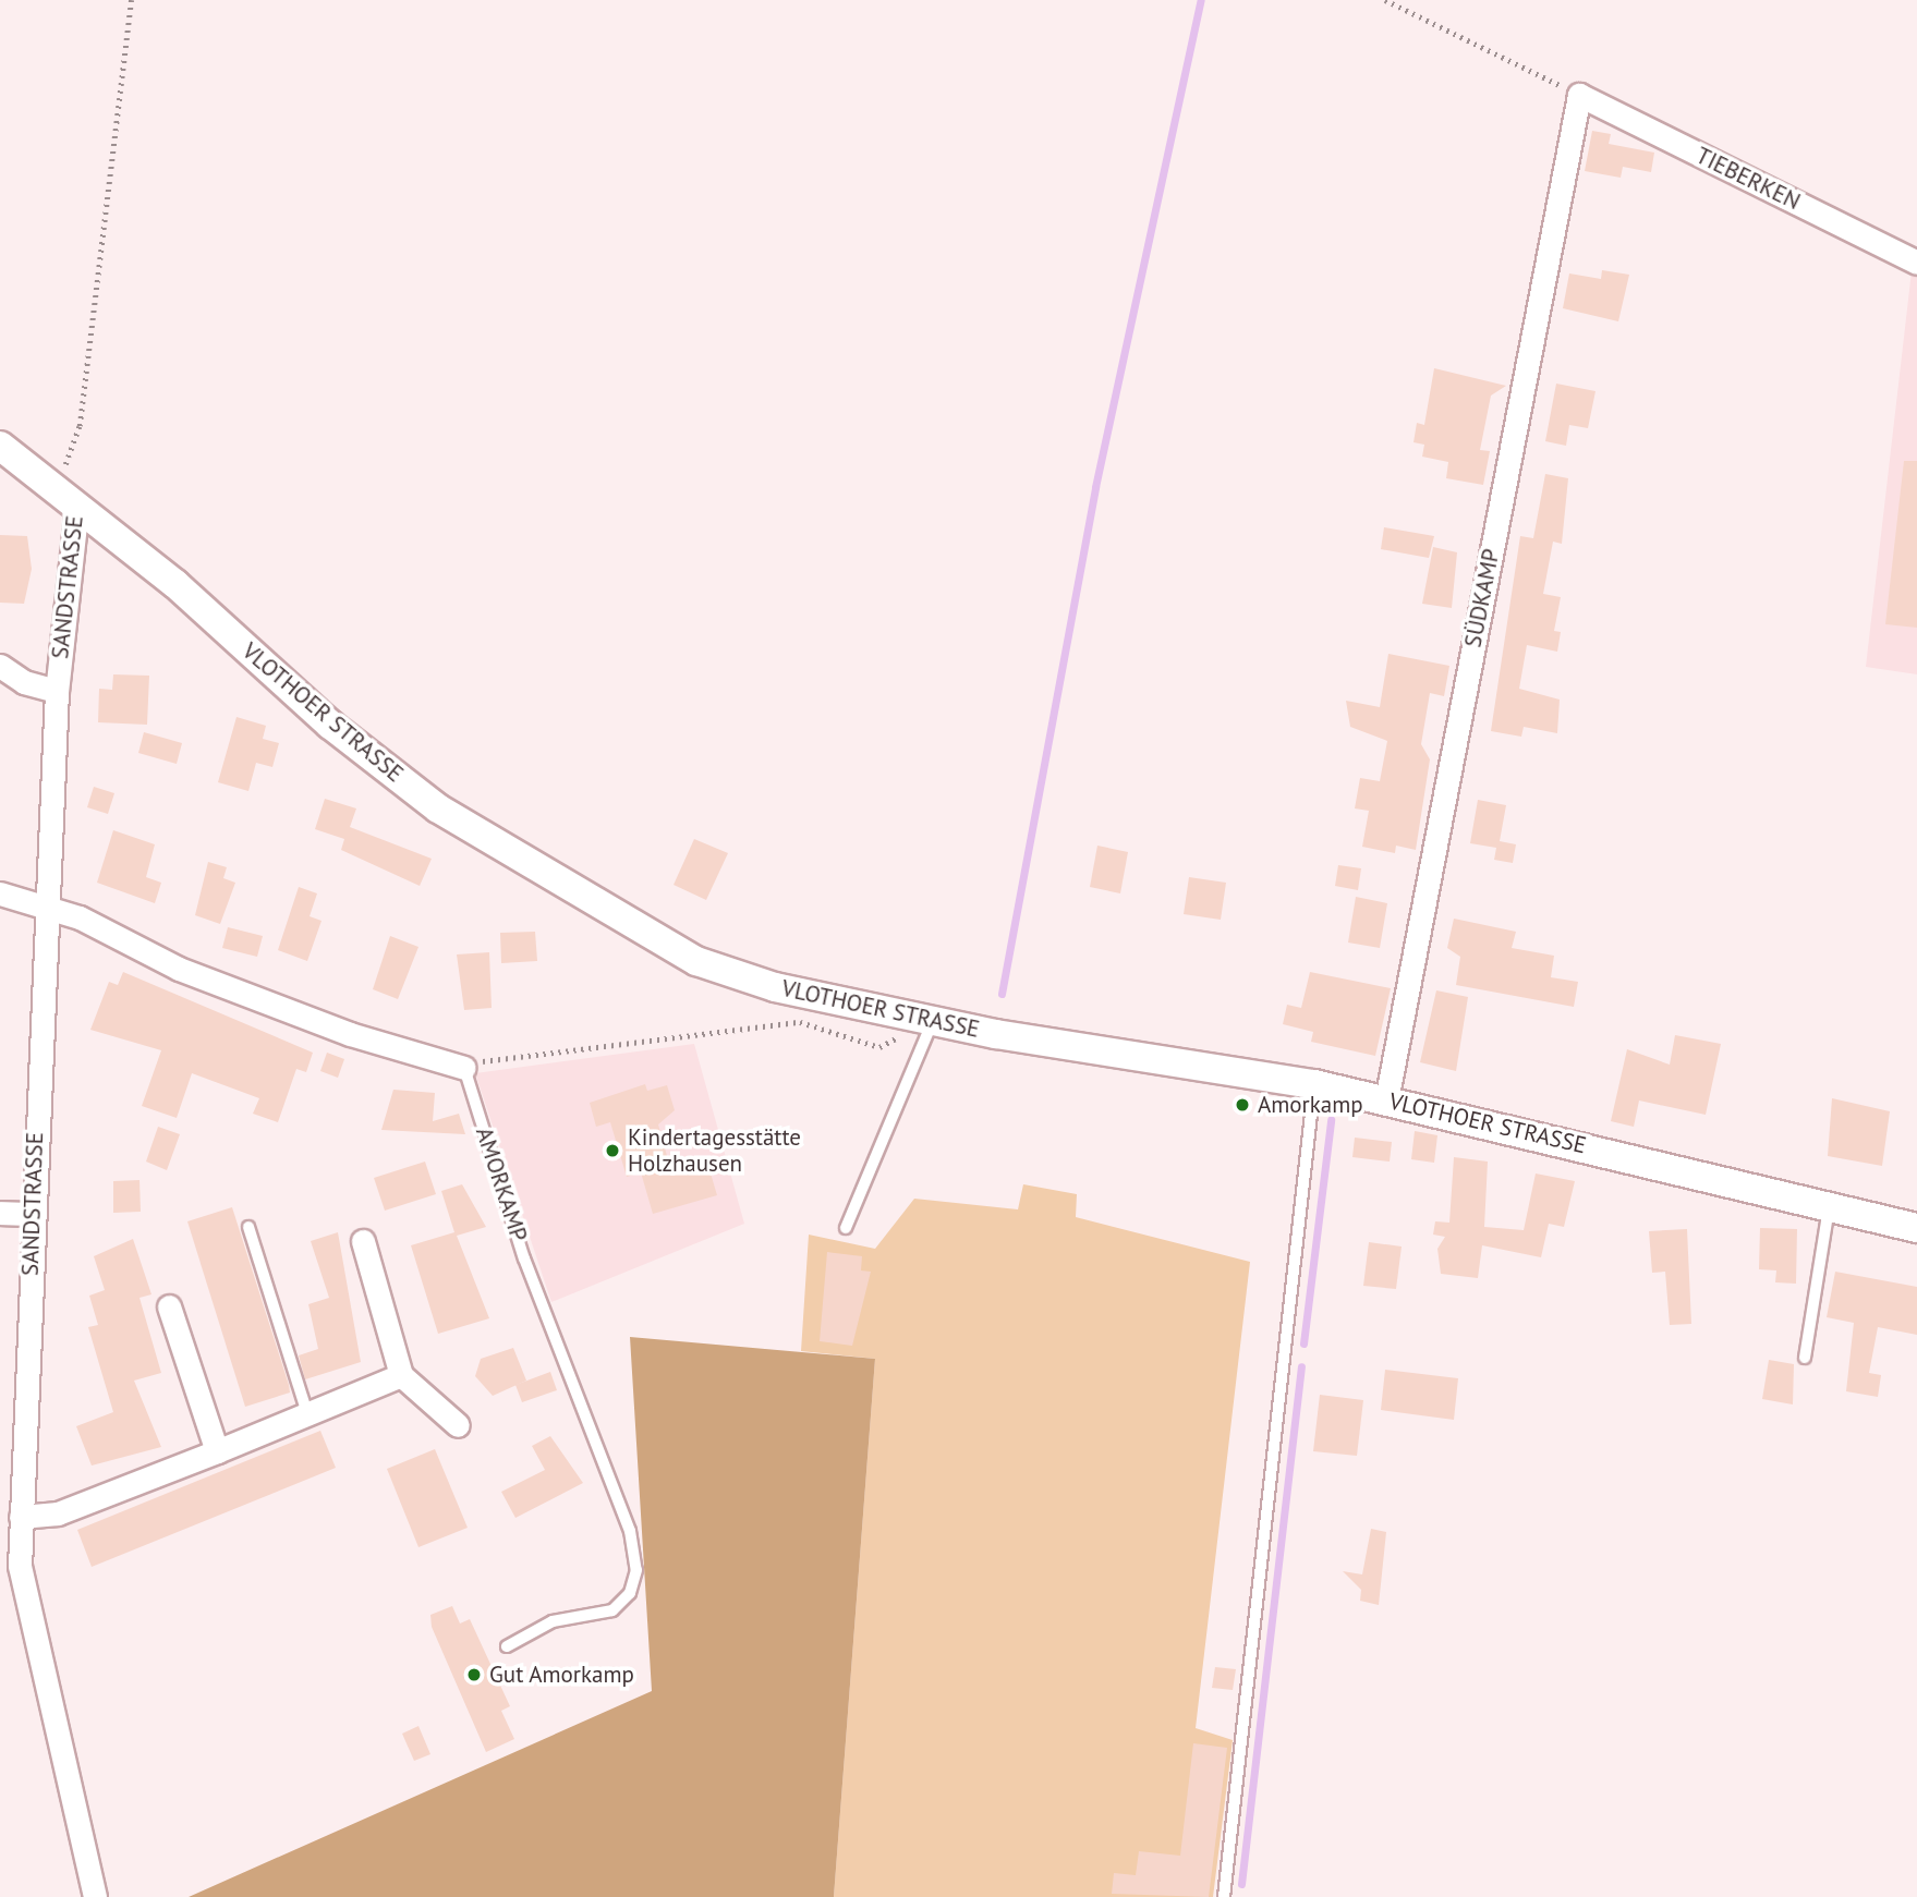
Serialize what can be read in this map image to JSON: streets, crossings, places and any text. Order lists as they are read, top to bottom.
{
  "streets": {
    "street": [
      "TIEBERKEN",
      "SANDSTRASSE",
      "SÜDKAMP",
      "VLOTHOER STRASSE"
    ],
    "lane": ["AMORKAMP"]
  },
  "crossings": [
    ["TIEBERKEN", "SÜDKAMP"],
    ["SANDSTRASSE", "VLOTHOER STRASSE"],
    ["SÜDKAMP", "VLOTHOER STRASSE"]
  ],
  "places": ["Amorkamp", "Kindertagesstätte Holzhausen", "Gut Amorkamp"]
}
